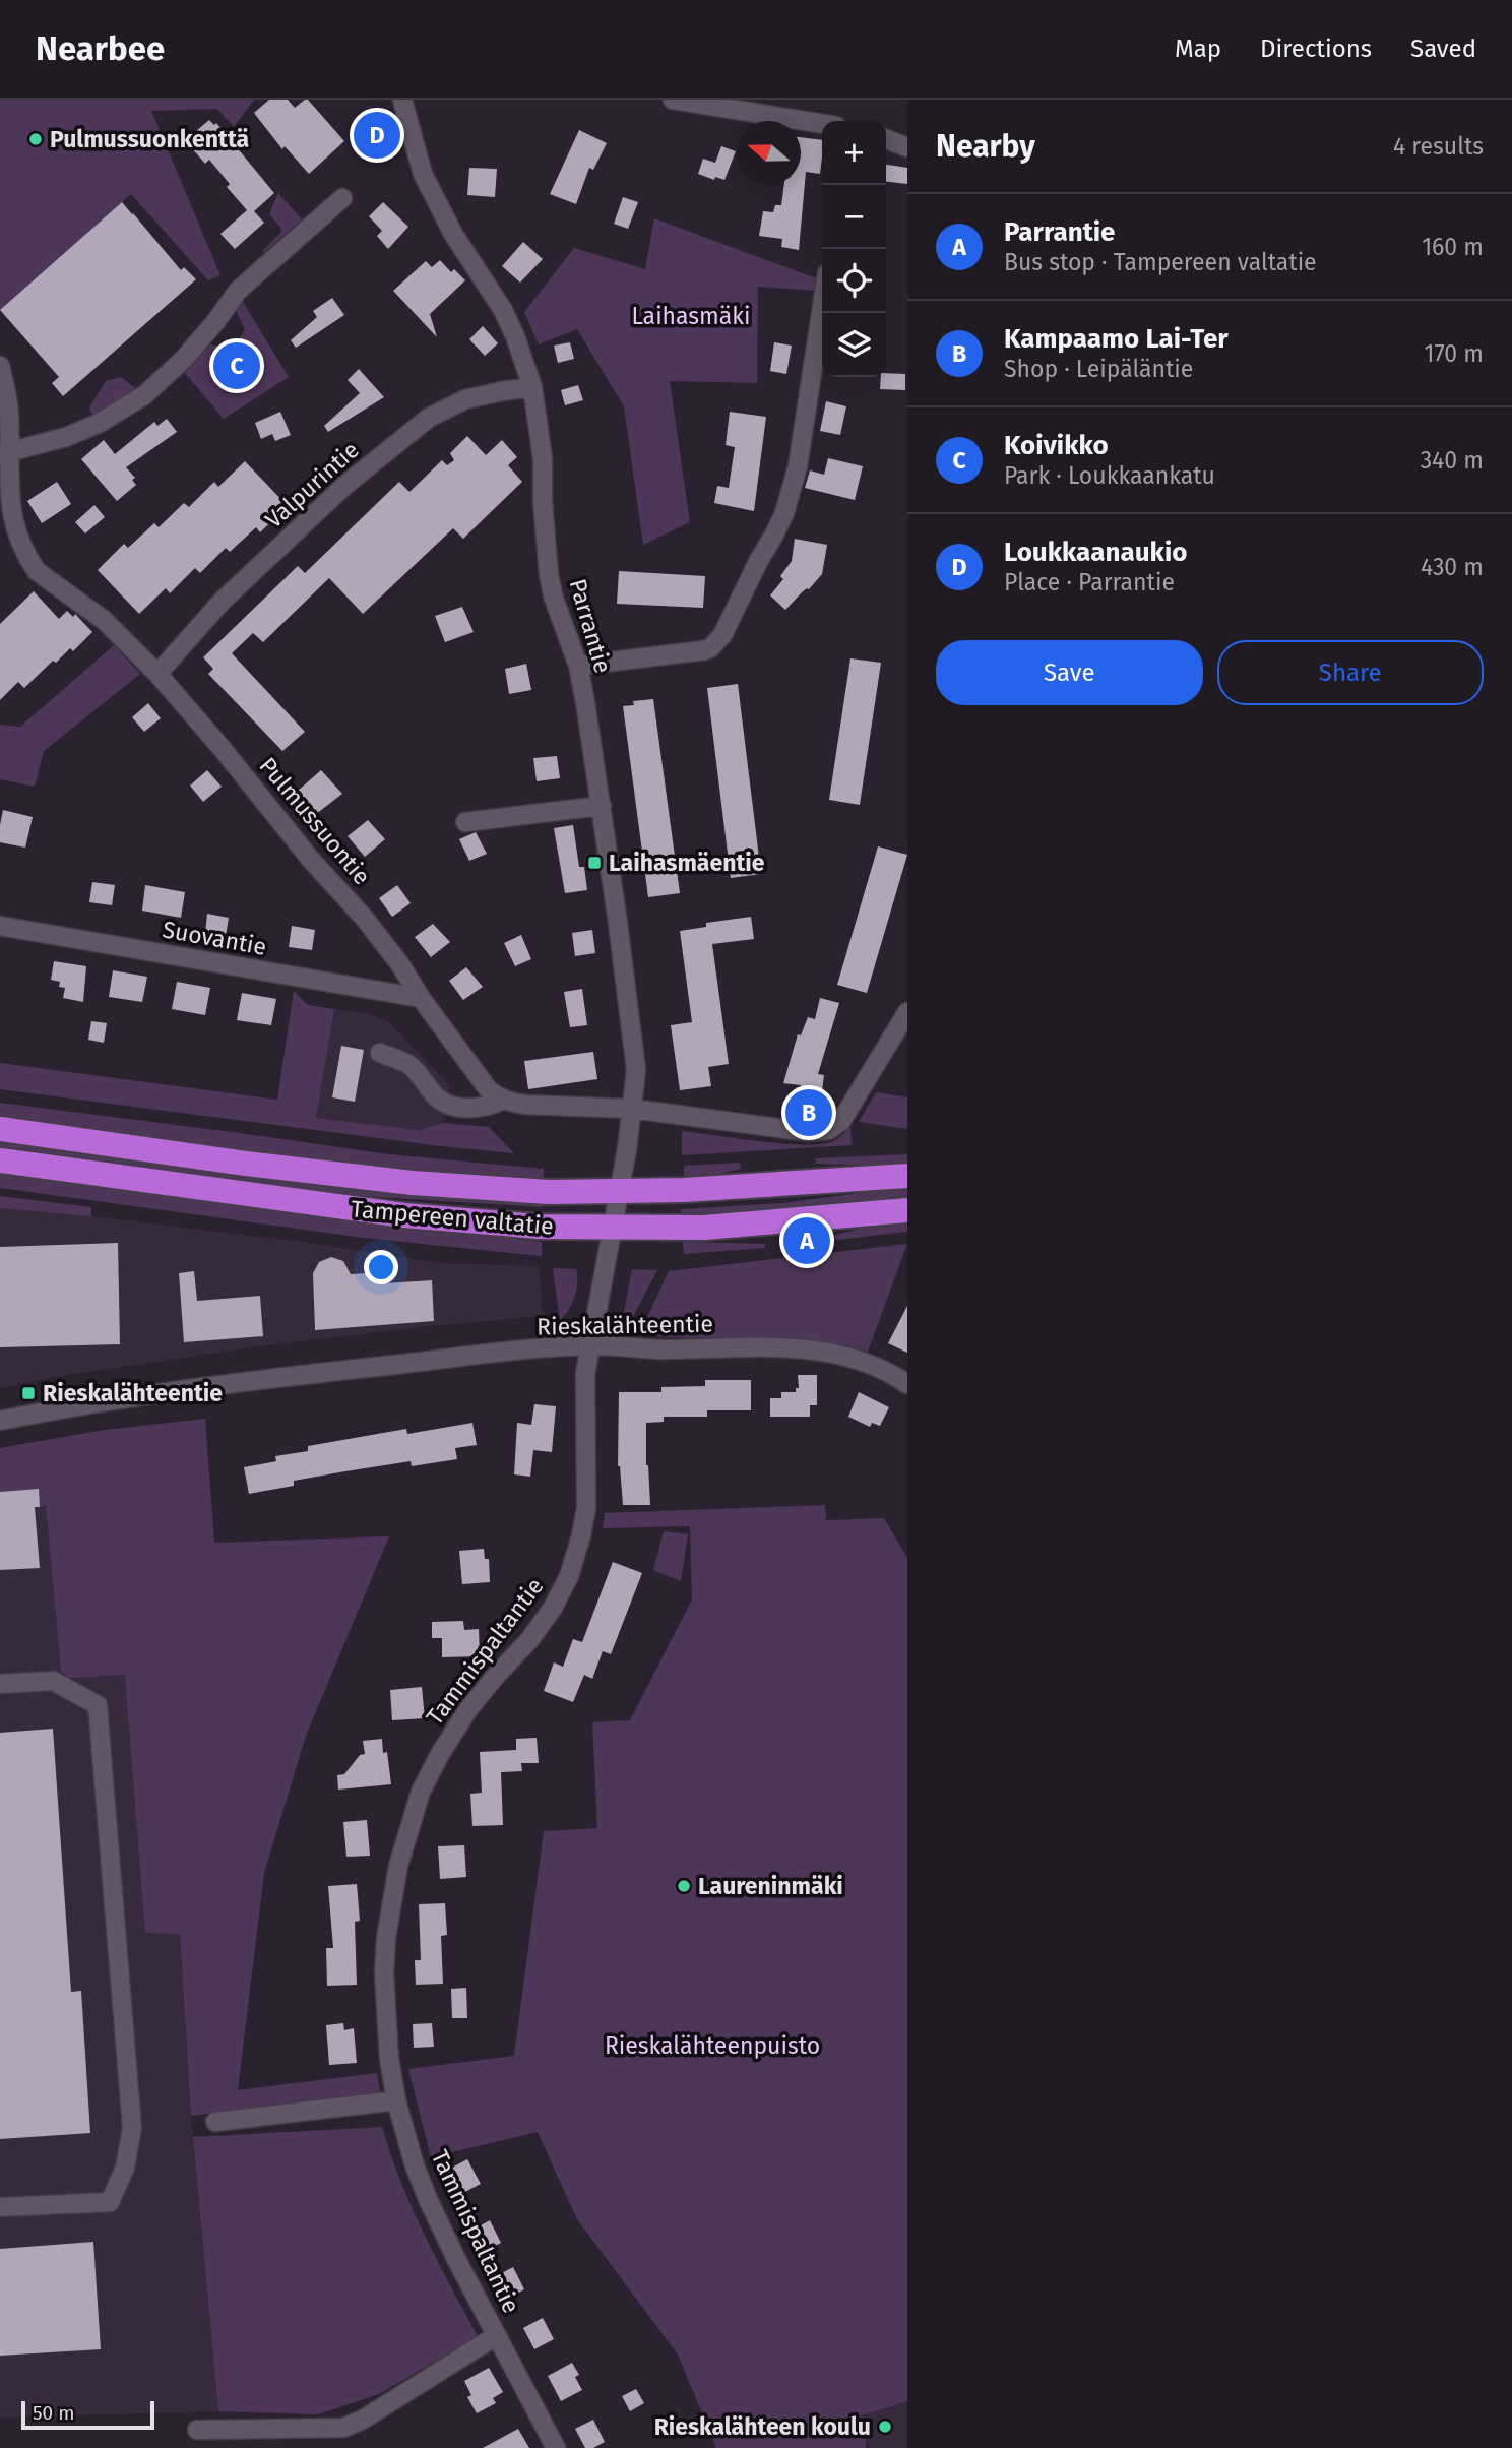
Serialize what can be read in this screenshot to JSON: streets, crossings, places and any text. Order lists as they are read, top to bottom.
{
  "streets": {
    "highway": ["Tampereen valtatie"],
    "street": [
      "Valpurintie",
      "Parrantie",
      "Pulmussuontie",
      "Suovantie",
      "Rieskalähteentie",
      "Tammispaltantie"
    ]
  },
  "crossings": [
    ["Valpurintie", "Parrantie"],
    ["Valpurintie", "Pulmussuontie"],
    ["Pulmussuontie", "Suovantie"],
    ["Tampereen valtatie", "Tammispaltantie"],
    ["Rieskalähteentie", "Tammispaltantie"]
  ],
  "parks": ["Laihasmäki", "Rieskalähteenpuisto"],
  "places": {
    "other": ["Pulmussuonkenttä", "Laureninmäki", "Rieskalähteen koulu"],
    "transit": ["Laihasmäentie", "Rieskalähteentie"]
  },
  "scale_bar": "50 m",
  "north": "left",
  "page": {
    "header": "Nearbee",
    "nav": ["Map", "Directions", "Saved"],
    "heading": ["Nearby", "4 results"],
    "pins": [
      "D",
      "C",
      "B",
      "A"
    ],
    "map_buttons": ["+", "−"],
    "list": [
      {
        "mark": "A",
        "name": "Parrantie",
        "note": "Bus stop · Tampereen valtatie",
        "value": "160 m"
      },
      {
        "mark": "B",
        "name": "Kampaamo Lai-Ter",
        "note": "Shop · Leipäläntie",
        "value": "170 m"
      },
      {
        "mark": "C",
        "name": "Koivikko",
        "note": "Park · Loukkaankatu",
        "value": "340 m"
      },
      {
        "mark": "D",
        "name": "Loukkaanaukio",
        "note": "Place · Parrantie",
        "value": "430 m"
      }
    ],
    "buttons": ["Save", "Share"],
    "scale": "50 m"
  }
}
